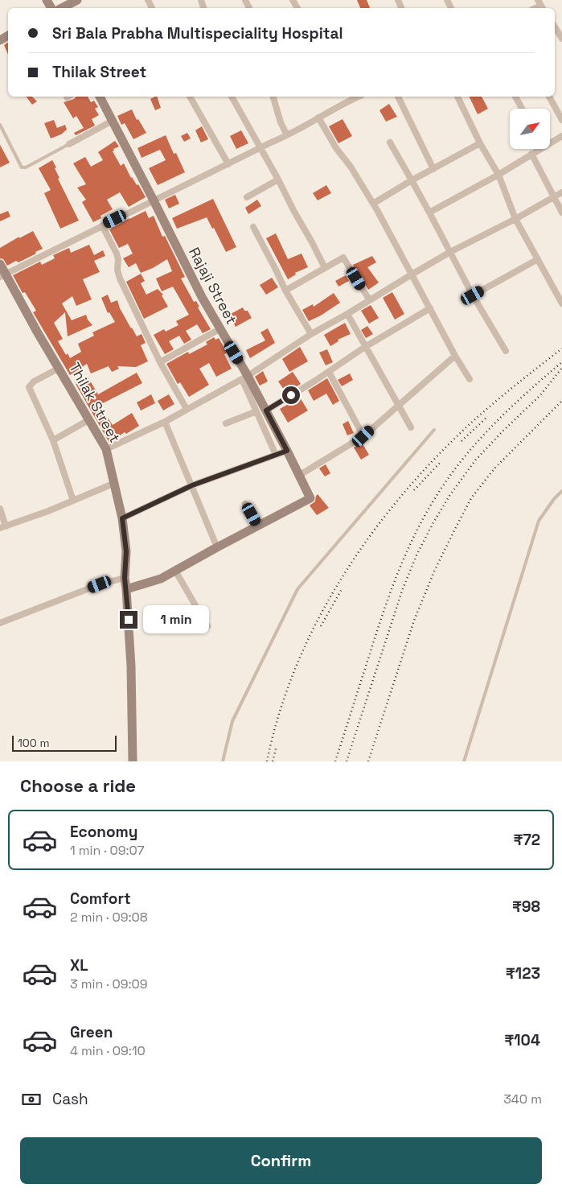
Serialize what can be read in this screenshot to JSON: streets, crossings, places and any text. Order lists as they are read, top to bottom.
{
  "streets": {
    "street": ["Rajaji Street", "Thilak Street"]
  },
  "crossings": [
    ["Rajaji Street", "Thilak Street"]
  ],
  "scale_bar": "100 m",
  "north": "top right",
  "page": {
    "banner": ["Sri Bala Prabha Multispeciality Hospital", "Thilak Street"],
    "bubble": "1 min",
    "scale": "100 m",
    "heading": "Choose a ride",
    "list": [
      {
        "name": "Economy",
        "note": "1 min · 09:07",
        "value": "₹72"
      },
      {
        "name": "Comfort",
        "note": "2 min · 09:08",
        "value": "₹98"
      },
      {
        "name": "XL",
        "note": "3 min · 09:09",
        "value": "₹123"
      },
      {
        "name": "Green",
        "note": "4 min · 09:10",
        "value": "₹104"
      }
    ],
    "pay": ["Cash", "340 m"],
    "buttons": "Confirm"
  }
}
